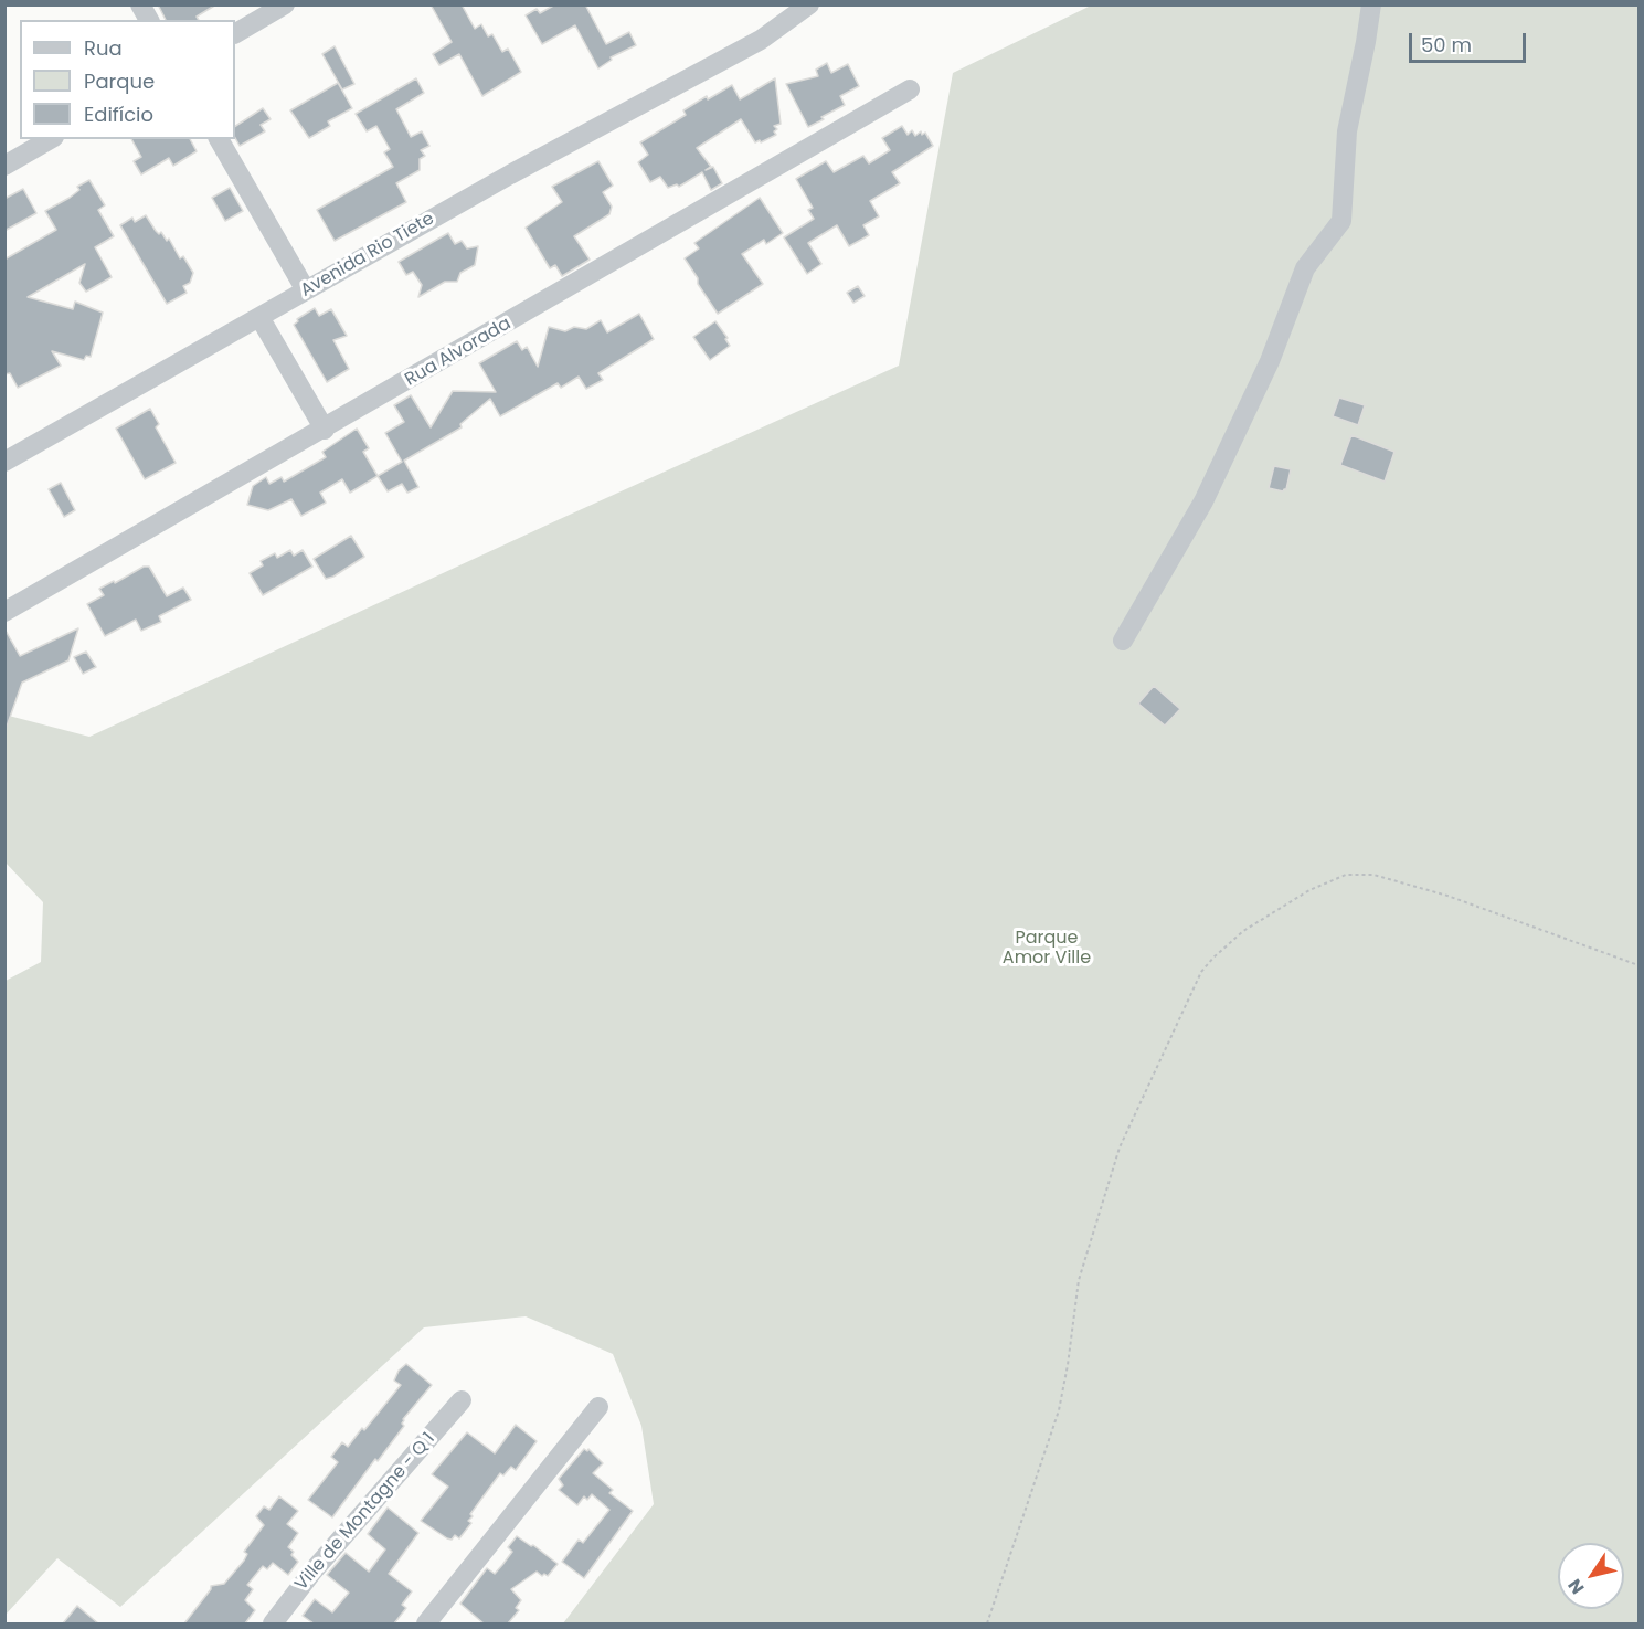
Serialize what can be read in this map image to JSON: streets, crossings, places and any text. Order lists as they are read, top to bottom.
{
  "streets": {
    "street": ["Avenida Rio Tiete", "Rua Alvorada", "Ville de Montagne - Q 1"]
  },
  "parks": ["Parque Amor Ville"],
  "legend": ["Rua", "Parque", "Edifício"],
  "scale_bar": "50 m",
  "north": "bottom left"
}
